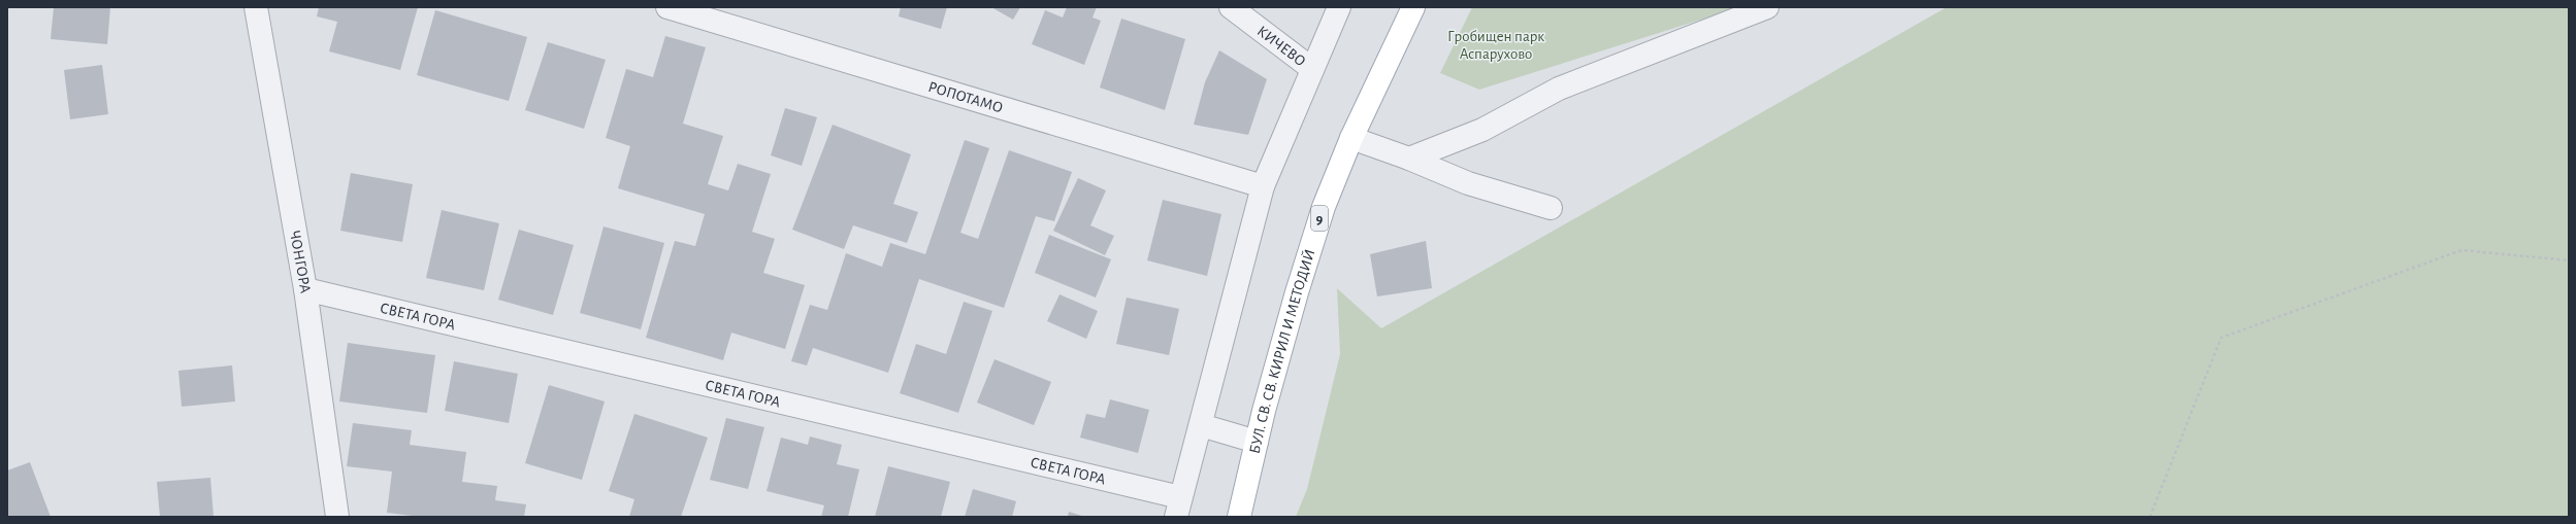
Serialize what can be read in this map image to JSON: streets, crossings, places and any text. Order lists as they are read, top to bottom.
{
  "streets": {
    "main road": ["9", "БУЛ. СВ. СВ. КИРИЛ И МЕТОДИЙ"],
    "street": [
      "КИЧЕВО",
      "РОПОТАМО",
      "ЧОНГОРА",
      "СВЕТА ГОРА"
    ]
  },
  "crossings": [
    ["ЧОНГОРА", "СВЕТА ГОРА"]
  ],
  "parks": ["Гробищен парк Аспарухово"]
}
